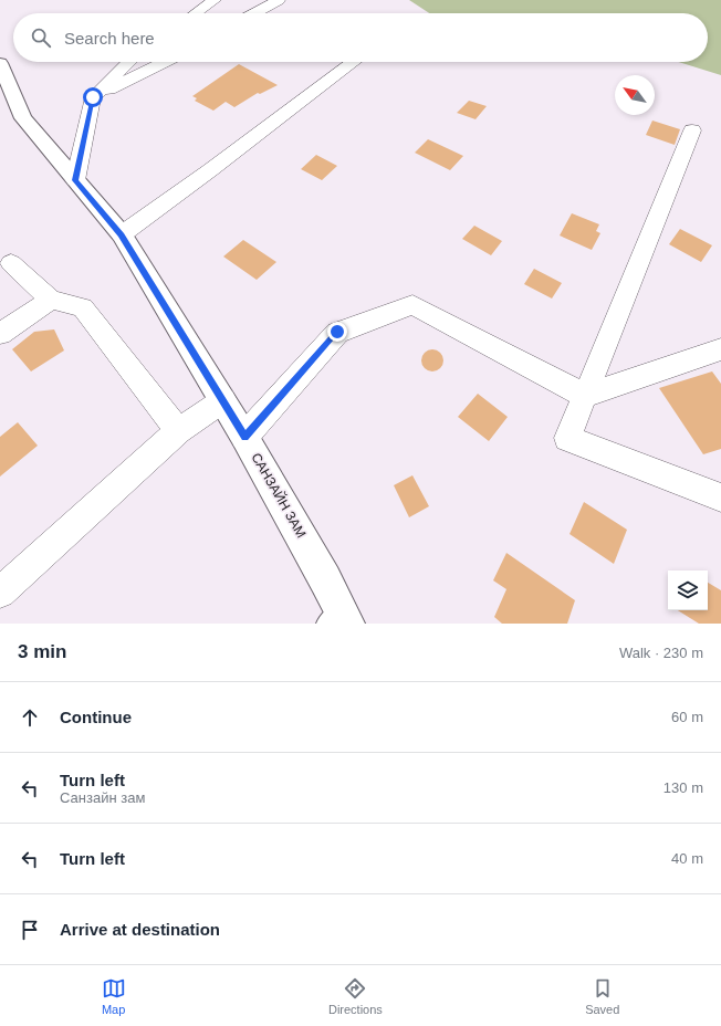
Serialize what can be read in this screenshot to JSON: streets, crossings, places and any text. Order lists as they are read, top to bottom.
{
  "streets": {
    "main road": ["САНЗАЙН ЗАМ"]
  },
  "north": "top left",
  "page": {
    "search": "Search here",
    "heading": ["3 min", "Walk · 230 m"],
    "list": [
      ["Continue", "60 m"],
      ["Turn left", "Санзайн зам", "130 m"],
      ["Turn left", "40 m"],
      "Arrive at destination"
    ],
    "nav": ["Map", "Directions", "Saved"]
  }
}
